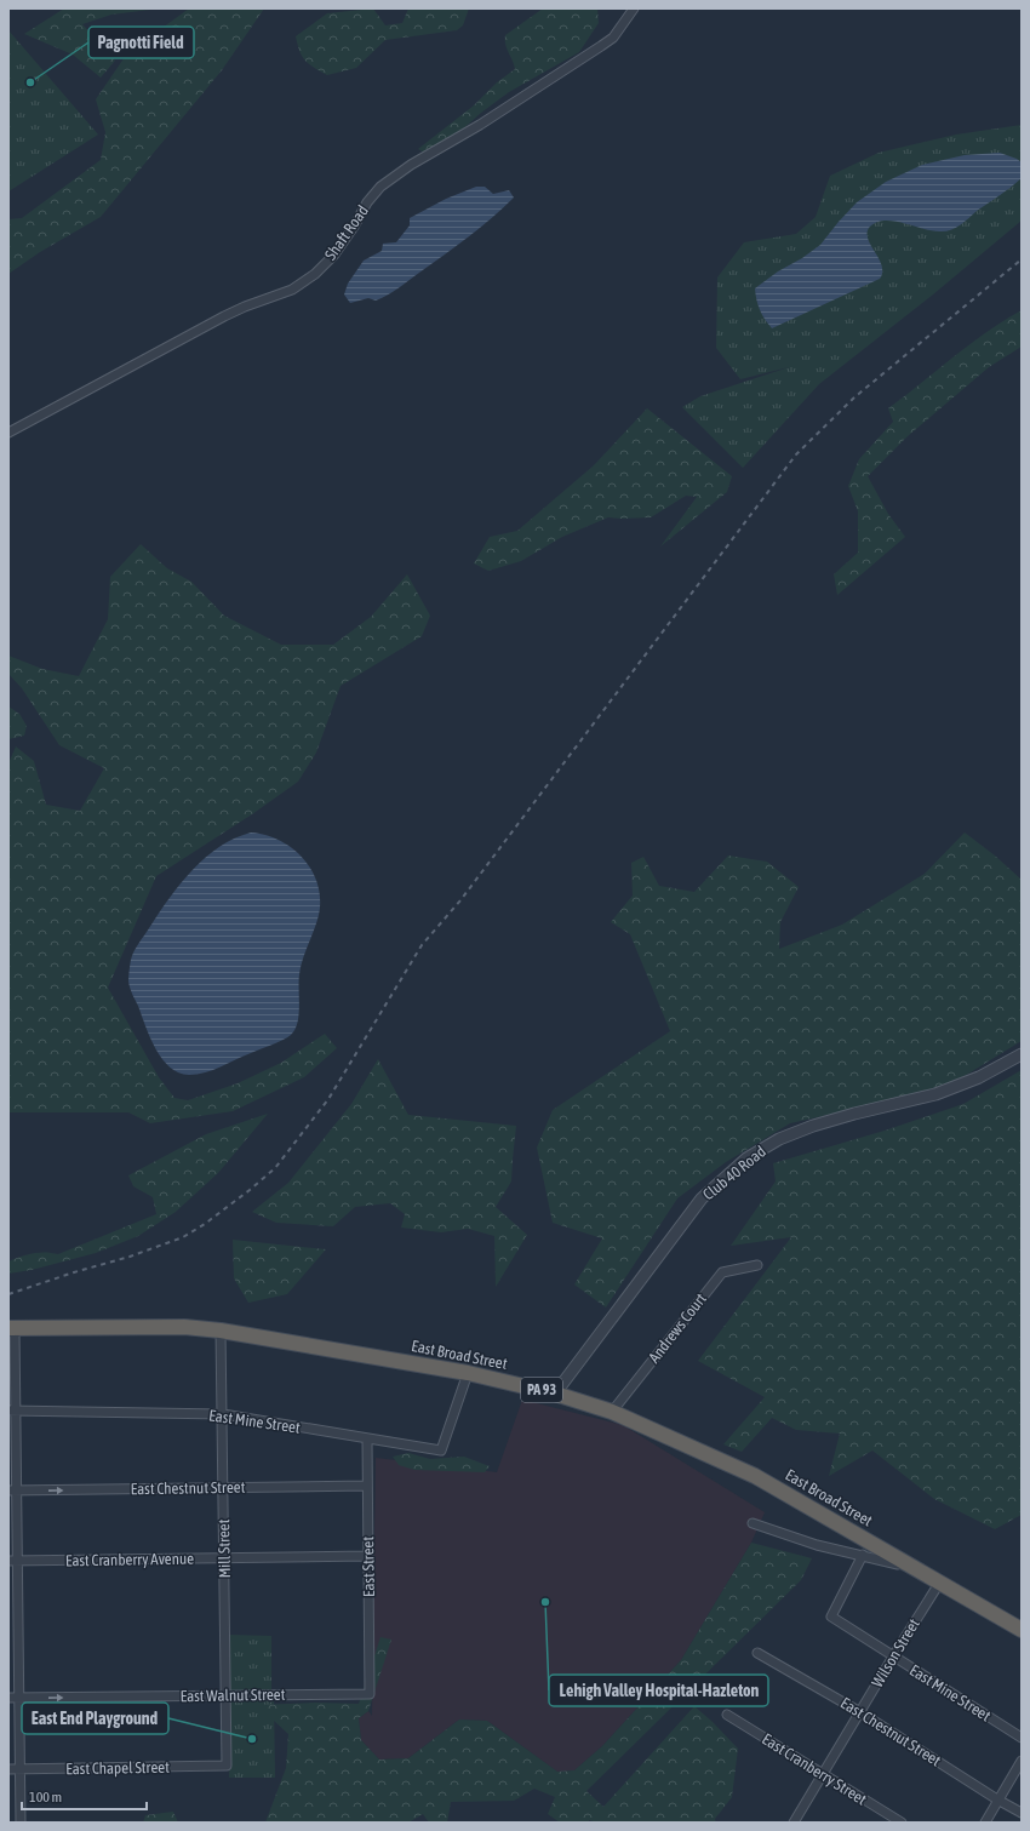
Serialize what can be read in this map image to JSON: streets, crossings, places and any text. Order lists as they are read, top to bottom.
{
  "streets": {
    "highway": ["East Broad Street", "PA 93"],
    "street": [
      "Shaft Road",
      "Club 40 Road",
      "Andrews Court",
      "East Mine Street",
      "East Chestnut Street",
      "Mill Street",
      "East Cranberry Avenue",
      "East Street",
      "Wilson Street",
      "East Walnut Street",
      "East Chapel Street",
      "East Cranberry Street"
    ]
  },
  "crossings": [
    ["Club 40 Road", "East Broad Street"],
    ["Andrews Court", "East Broad Street"],
    ["East Broad Street", "East Mine Street"],
    ["East Broad Street", "Mill Street"],
    ["East Broad Street", "Wilson Street"],
    ["East Mine Street", "Mill Street"],
    ["East Mine Street", "East Street"],
    ["East Mine Street", "Wilson Street"],
    ["East Chestnut Street", "Mill Street"],
    ["East Chestnut Street", "East Street"],
    ["East Chestnut Street", "Wilson Street"],
    ["Mill Street", "East Cranberry Avenue"],
    ["Mill Street", "East Walnut Street"],
    ["Mill Street", "East Chapel Street"],
    ["East Cranberry Avenue", "East Street"],
    ["East Street", "East Walnut Street"],
    ["Wilson Street", "East Cranberry Street"]
  ],
  "one_way": ["East Walnut Street"],
  "places": ["Pagnotti Field", "Lehigh Valley Hospital-Hazleton", "East End Playground"],
  "scale_bar": "100 m"
}
